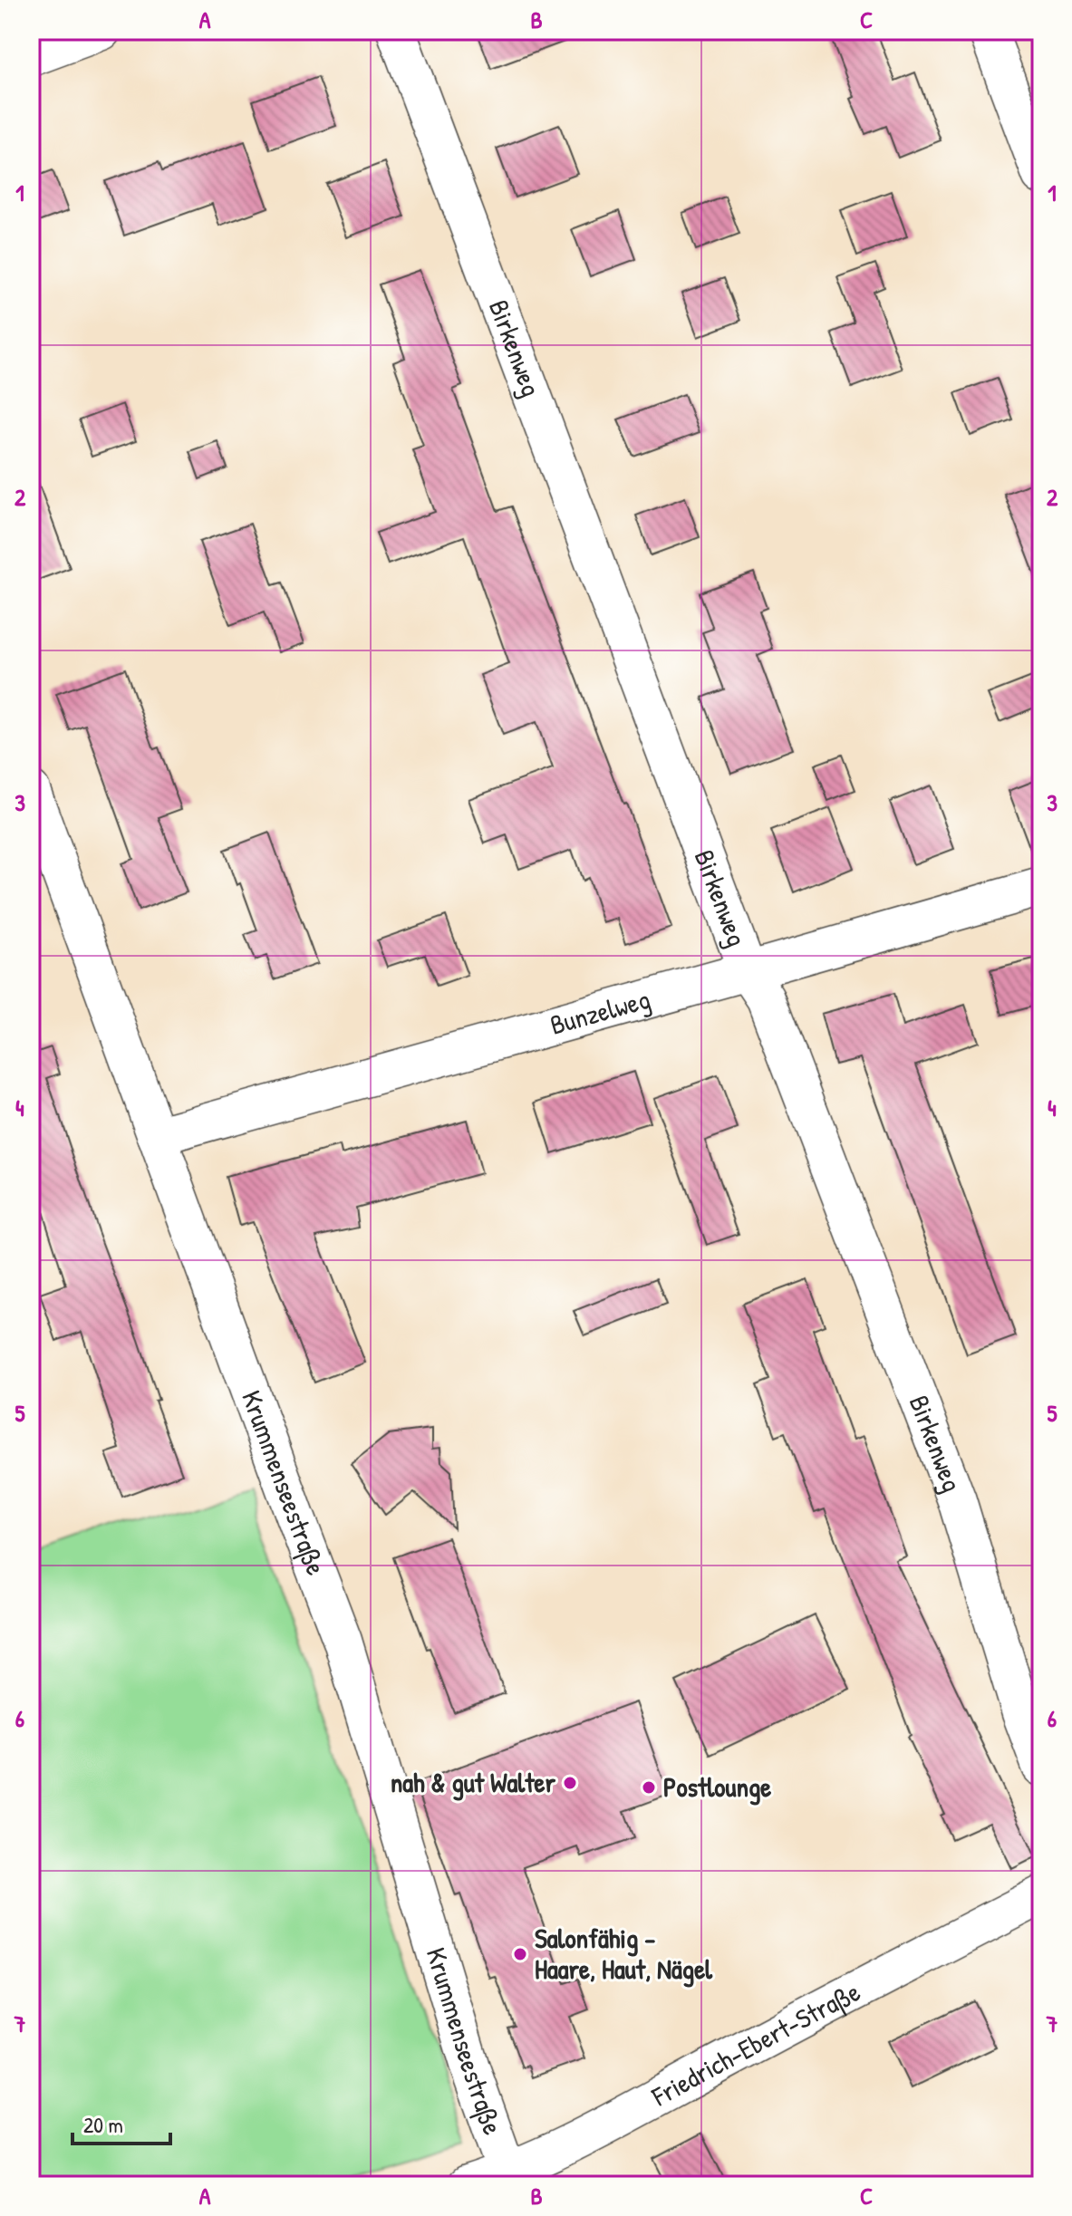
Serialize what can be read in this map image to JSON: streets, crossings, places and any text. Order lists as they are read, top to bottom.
{
  "streets": {
    "street": [
      "Birkenweg",
      "Bunzelweg",
      "Krummenseestraße",
      "Friedrich-Ebert-Straße"
    ]
  },
  "crossings": [
    ["Birkenweg", "Bunzelweg"],
    ["Bunzelweg", "Krummenseestraße"],
    ["Krummenseestraße", "Friedrich-Ebert-Straße"]
  ],
  "places": ["nah & gut Walter", "Postlounge", "Salonfähig - Haare, Haut, Nägel"],
  "scale_bar": "20 m",
  "grid": {
    "columns": ["A", "B", "C"],
    "rows": [
      "1",
      "2",
      "3",
      "4",
      "5",
      "6",
      "7"
    ]
  }
}
